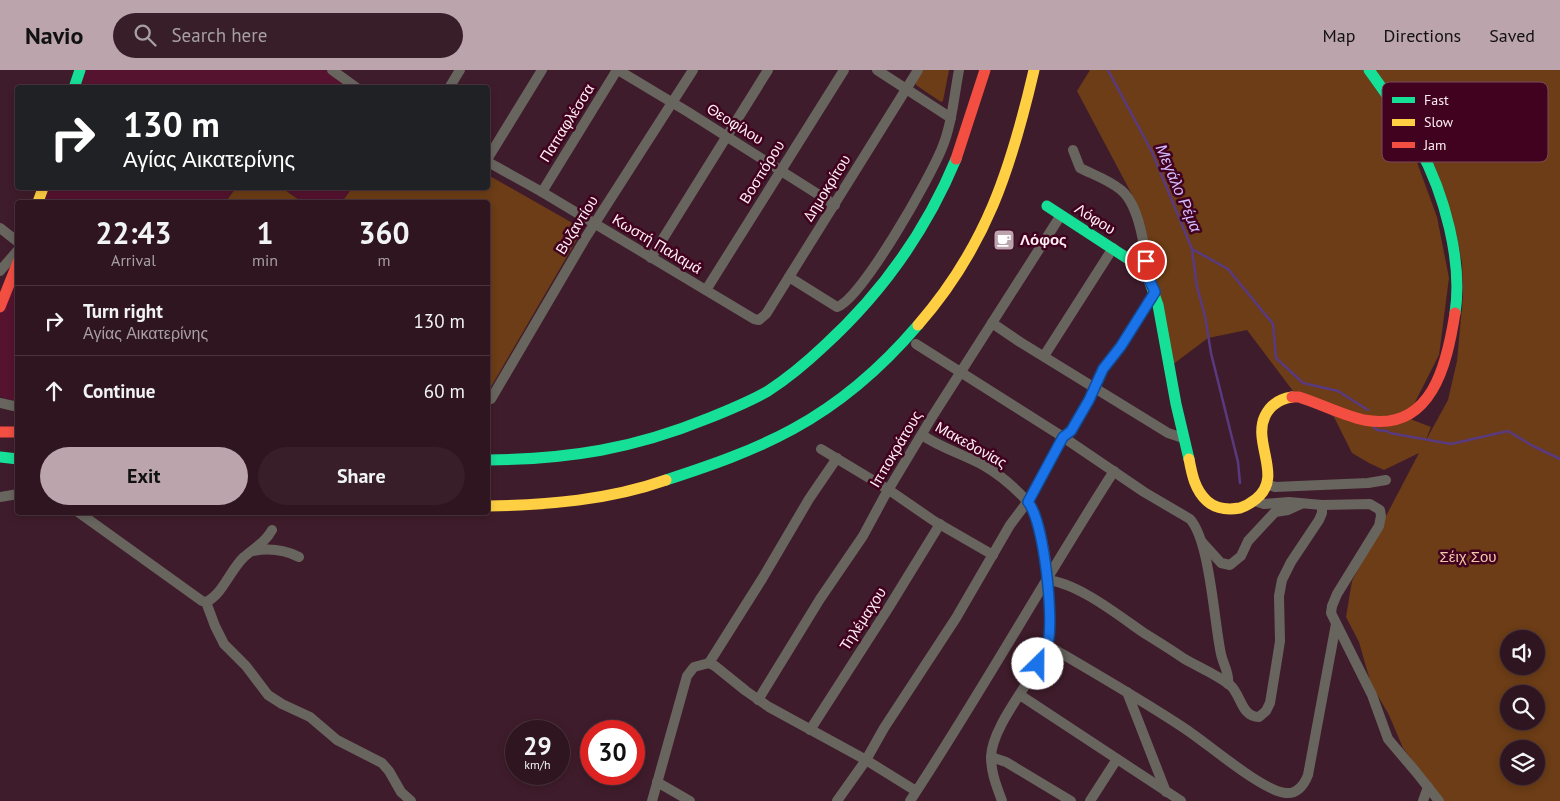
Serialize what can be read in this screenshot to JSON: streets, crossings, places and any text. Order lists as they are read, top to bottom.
{
  "streets": {
    "main road": ["Λόφου"],
    "street": [
      "Παπαφλέσσα",
      "Θεοφίλου",
      "Βοσπόρου",
      "Δημοκρίτου",
      "Βυζαντίου",
      "Κωστή Παλαμά",
      "Μακεδονίας",
      "Ιπποκράτους",
      "Τηλέμαχου"
    ]
  },
  "crossings": [
    ["Παπαφλέσσα", "Θεοφίλου"],
    ["Παπαφλέσσα", "Κωστή Παλαμά"],
    ["Θεοφίλου", "Βοσπόρου"],
    ["Θεοφίλου", "Δημοκρίτου"],
    ["Θεοφίλου", "Βυζαντίου"],
    ["Βοσπόρου", "Κωστή Παλαμά"],
    ["Δημοκρίτου", "Κωστή Παλαμά"],
    ["Λόφου", "Ιπποκράτους"],
    ["Βυζαντίου", "Κωστή Παλαμά"],
    ["Μακεδονίας", "Ιπποκράτους"]
  ],
  "water": ["Μεγάλο Ρέμα"],
  "parks": ["Σέιχ Σου"],
  "places": {
    "cafe": ["Λόφος"]
  },
  "legend": ["Fast", "Slow", "Jam"],
  "page": {
    "header": "Navio",
    "search": "Search here",
    "nav": ["Map", "Directions", "Saved"],
    "turn": ["130 m", "Αγίας Αικατερίνης"],
    "eta": [
      "22:43",
      "Arrival",
      "1",
      "min",
      "360",
      "m"
    ],
    "list": [
      {
        "name": "Turn right",
        "note": "Αγίας Αικατερίνης",
        "value": "130 m"
      },
      {
        "name": "Continue",
        "value": "60 m"
      }
    ],
    "buttons": ["Exit", "Share"],
    "speed": "29 km/h",
    "limit": "30"
  }
}
